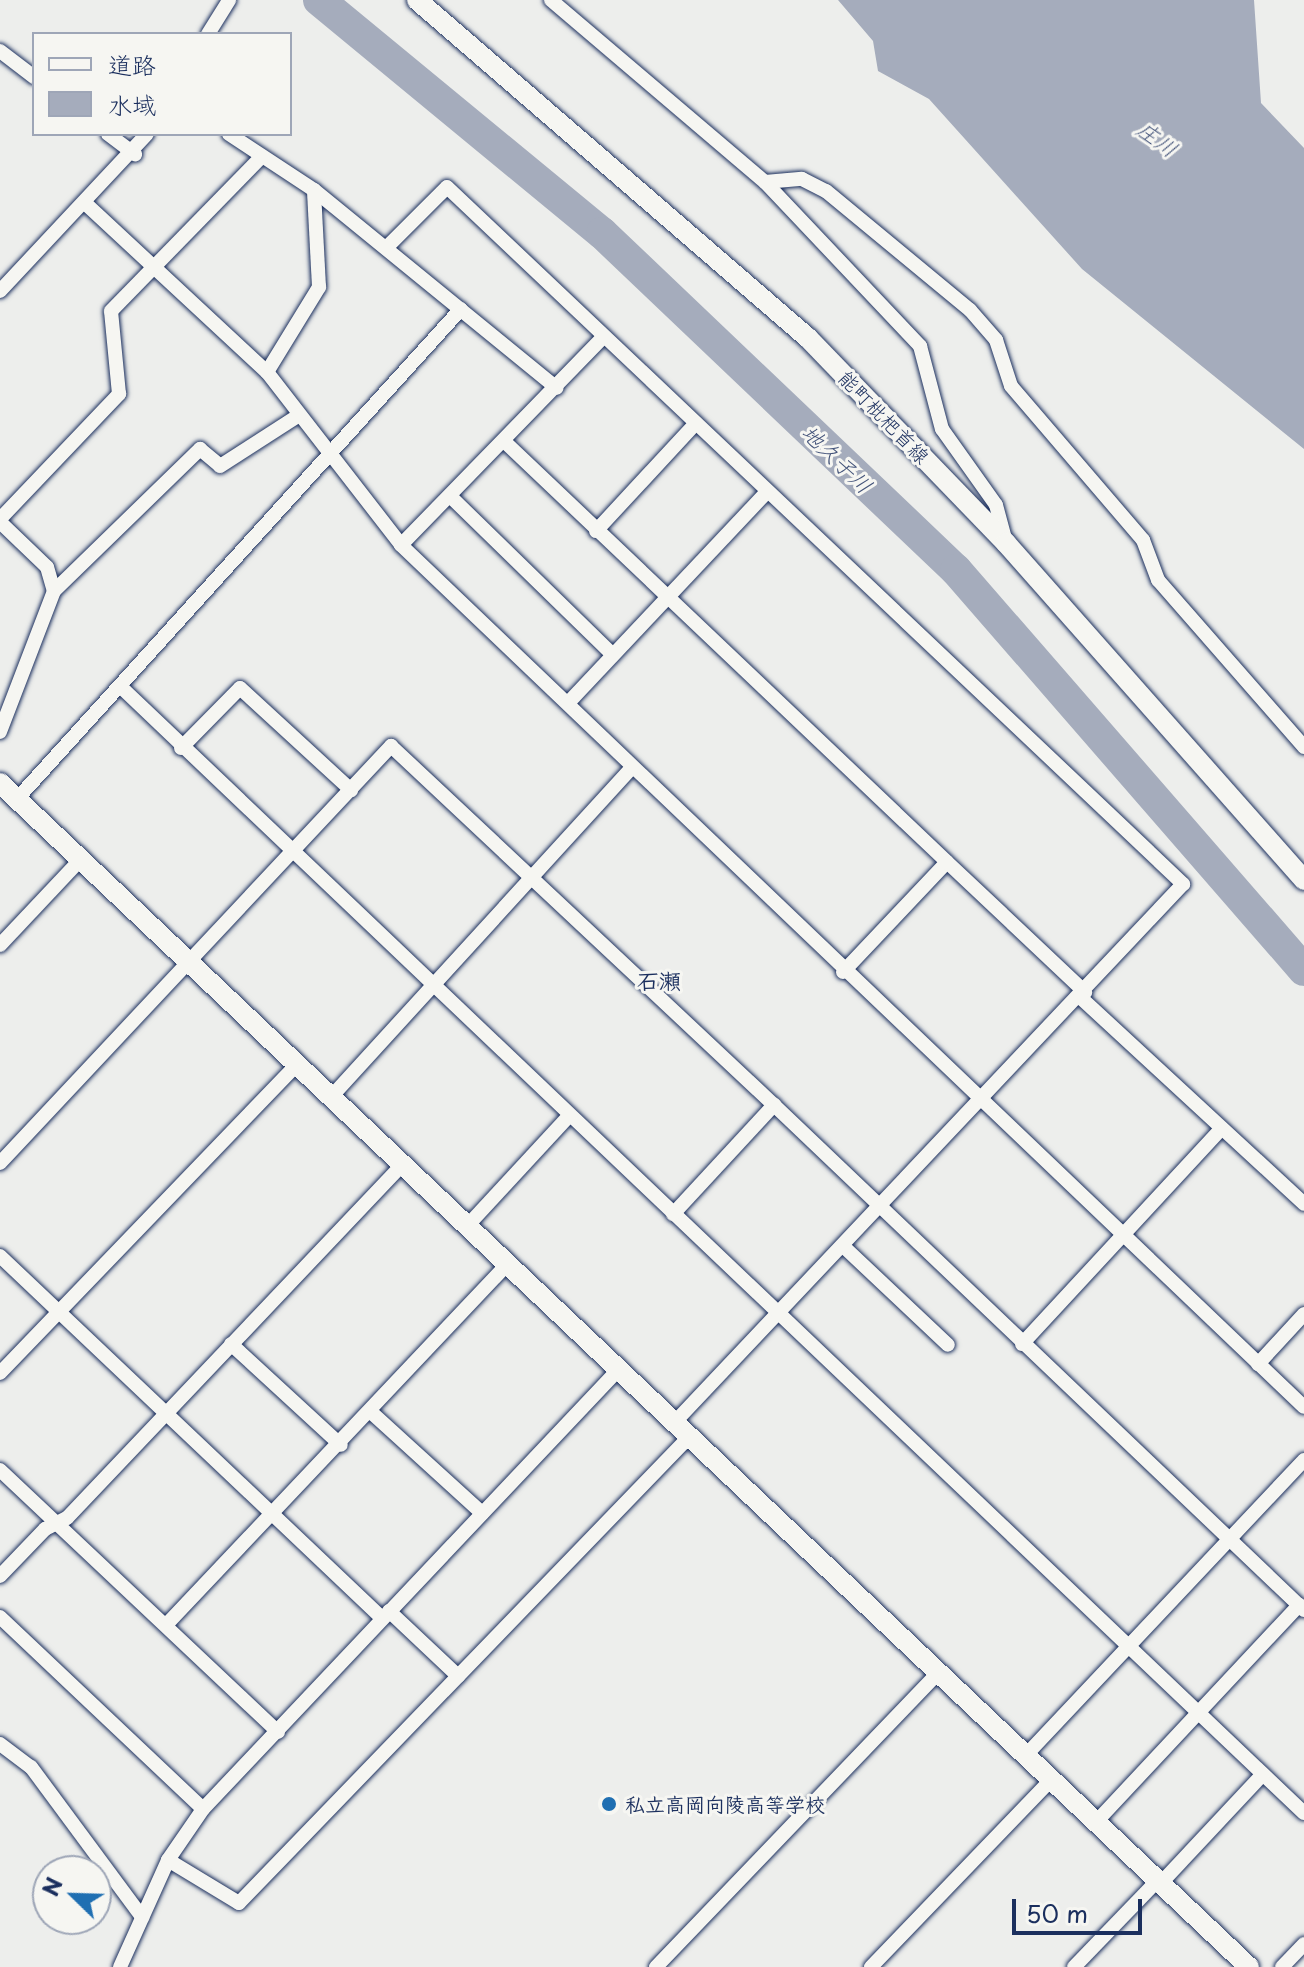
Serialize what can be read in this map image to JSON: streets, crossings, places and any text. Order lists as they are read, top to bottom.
{
  "streets": {
    "street": ["能町枇杷首線"]
  },
  "districts": ["石瀬"],
  "water": ["庄川", "地久子川"],
  "places": ["私立高岡向陵高等学校"],
  "legend": ["道路", "水域"],
  "scale_bar": "50 m",
  "north": "top left"
}
